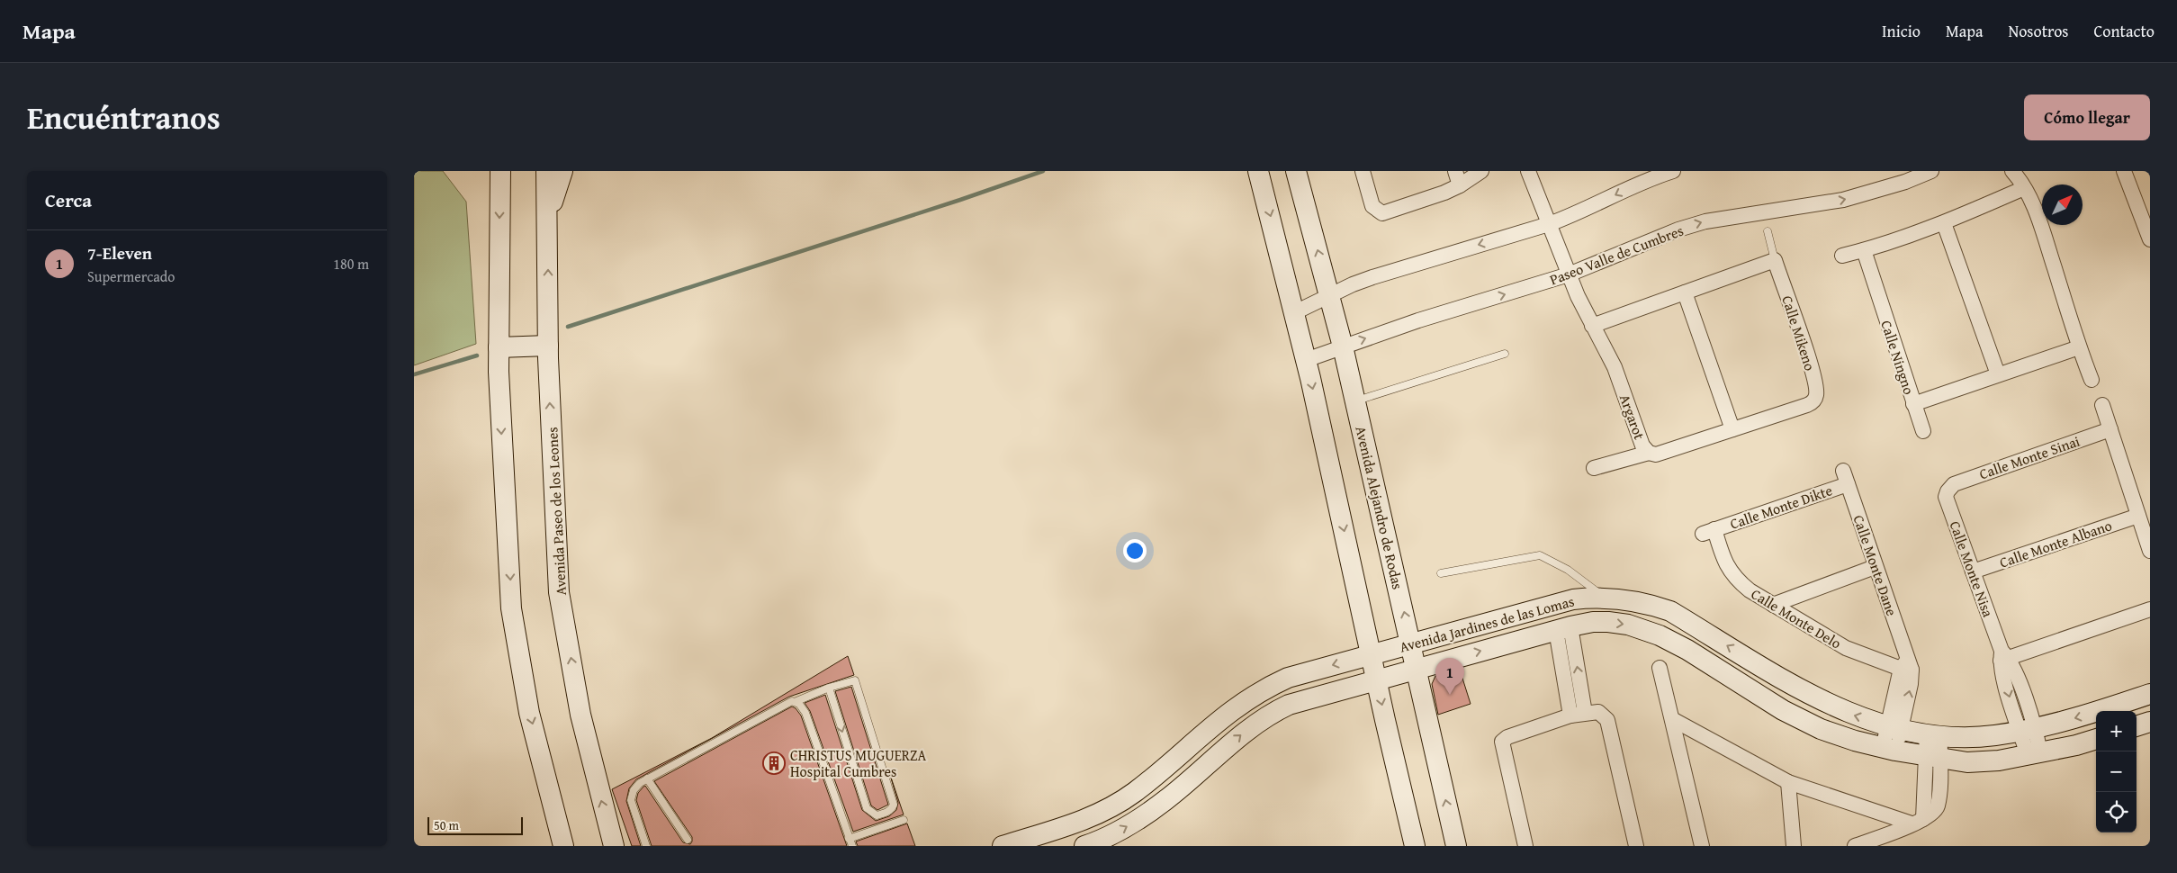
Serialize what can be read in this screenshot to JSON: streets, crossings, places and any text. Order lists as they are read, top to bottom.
{
  "streets": {
    "street": [
      "Paseo Valle de Cumbres",
      "Calle Mikeno",
      "Calle Ningno",
      "Argarot",
      "Calle Monte Sinai",
      "Calle Monte Dikte",
      "Avenida Alejandro de Rodas",
      "Avenida Paseo de los Leones",
      "Calle Monte Albano",
      "Calle Monte Dane",
      "Calle Monte Nisa",
      "Calle Monte Delo",
      "Avenida Jardines de las Lomas"
    ]
  },
  "crossings": [
    ["Paseo Valle de Cumbres", "Argarot"],
    ["Paseo Valle de Cumbres", "Avenida Alejandro de Rodas"],
    ["Calle Mikeno", "Argarot"],
    ["Calle Monte Sinai", "Calle Monte Nisa"],
    ["Calle Monte Dikte", "Calle Monte Dane"],
    ["Calle Monte Dikte", "Calle Monte Delo"],
    ["Avenida Alejandro de Rodas", "Avenida Jardines de las Lomas"],
    ["Calle Monte Albano", "Calle Monte Nisa"],
    ["Calle Monte Dane", "Calle Monte Delo"],
    ["Calle Monte Dane", "Avenida Jardines de las Lomas"],
    ["Calle Monte Nisa", "Avenida Jardines de las Lomas"]
  ],
  "places": {
    "building": ["CHRISTUS MUGUERZA Hospital Cumbres"]
  },
  "scale_bar": "50 m",
  "north": "top right",
  "page": {
    "header": "Mapa",
    "nav": [
      "Inicio",
      "Mapa",
      "Nosotros",
      "Contacto"
    ],
    "title": "Encuéntranos",
    "buttons": "Cómo llegar",
    "heading": "Cerca",
    "list": [
      {
        "mark": "1",
        "name": "7-Eleven",
        "note": "Supermercado",
        "value": "180 m"
      }
    ],
    "pins": "1",
    "map_buttons": ["+", "−"],
    "scale": "50 m"
  }
}
